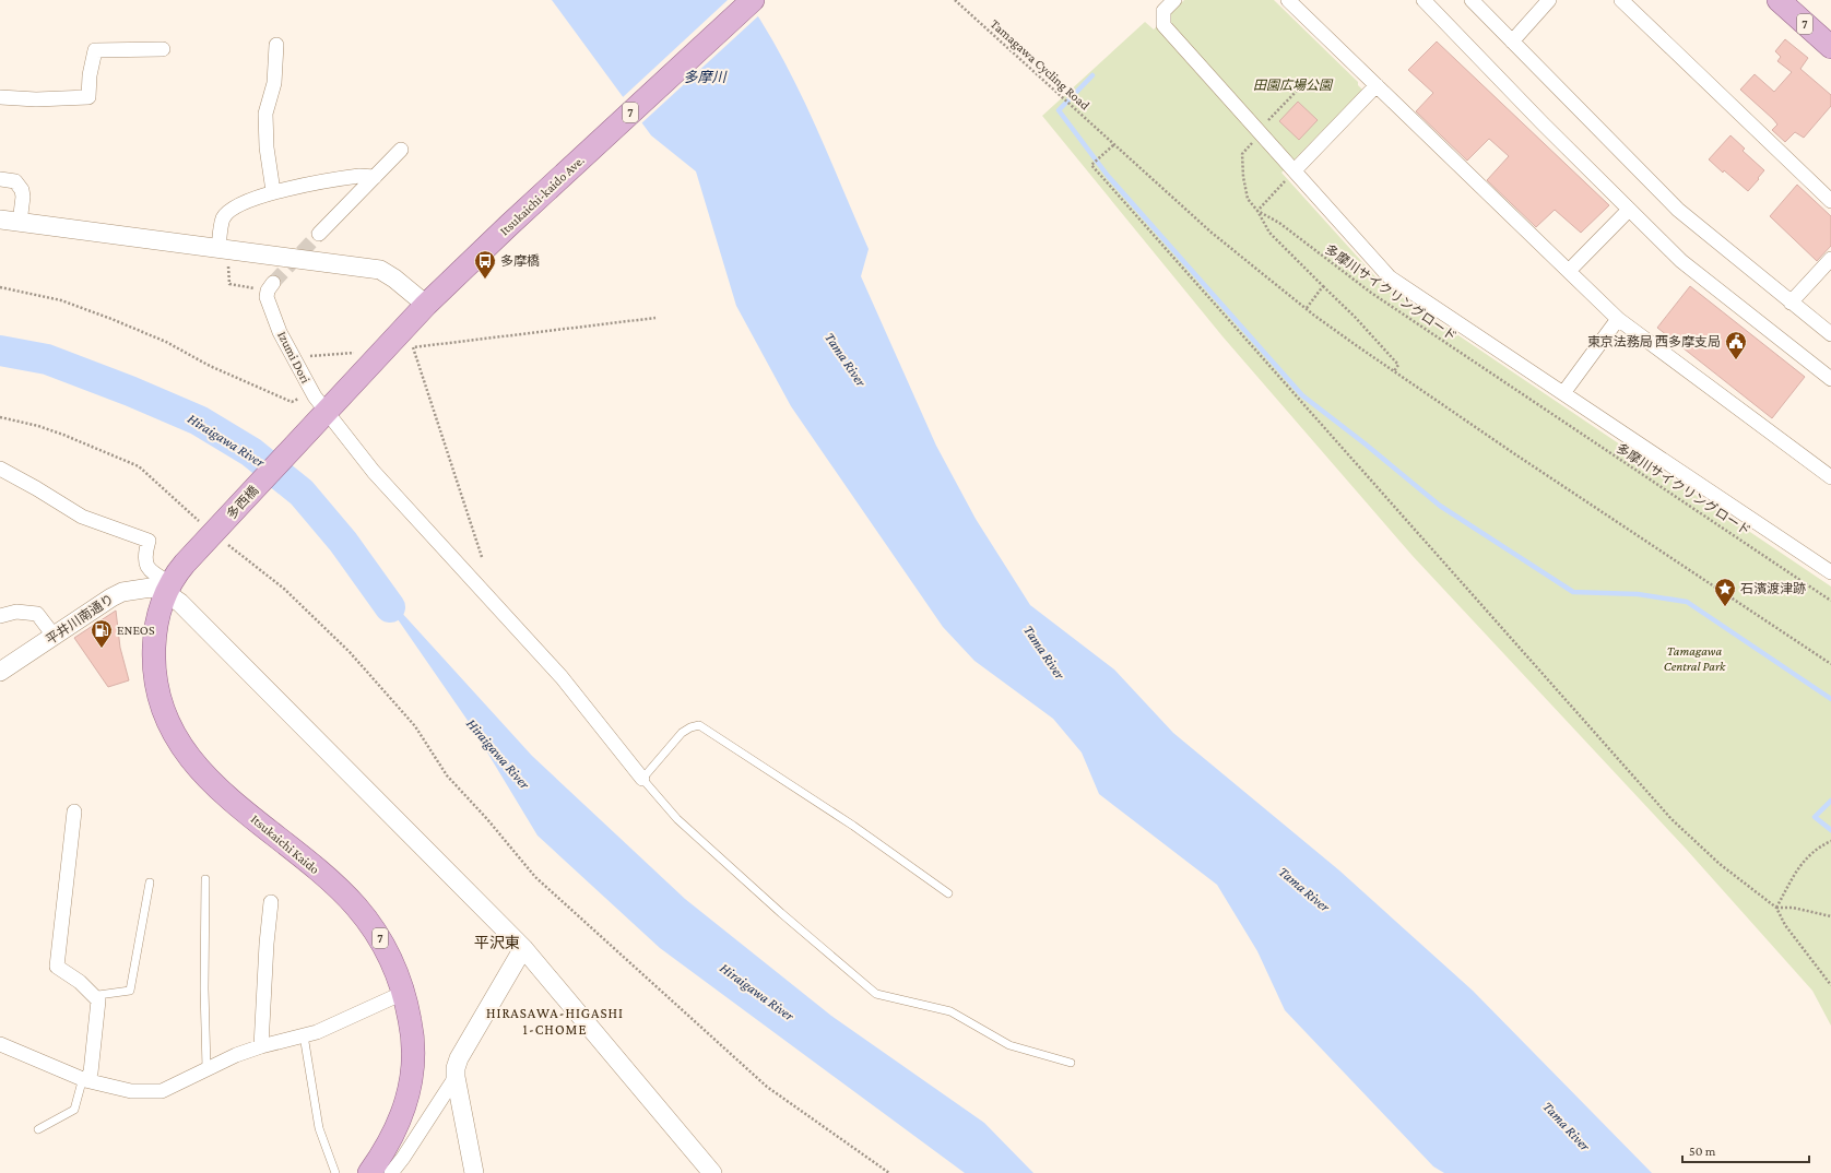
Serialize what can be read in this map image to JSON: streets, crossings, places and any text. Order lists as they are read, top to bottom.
{
  "streets": {
    "main road": [
      "7",
      "Itsukaichi-kaido Ave.",
      "多西橋",
      "Itsukaichi Kaido"
    ],
    "street": ["Izumi Dori", "平井川南通り"],
    "path": ["Tamagawa Cycling Road", "多摩川サイクリングロード"]
  },
  "crossings": [
    ["Itsukaichi-kaido Ave.", "Izumi Dori"],
    ["Itsukaichi-kaido Ave.", "多西橋"],
    ["Izumi Dori", "多西橋"],
    ["多西橋", "Itsukaichi Kaido"],
    ["平井川南通り", "Itsukaichi Kaido"]
  ],
  "districts": ["平沢東", "HIRASAWA-HIGASHI 1-CHOME"],
  "water": ["多摩川", "Tama River", "Hiraigawa River"],
  "parks": ["田園広場公園", "Tamagawa Central Park"],
  "places": {
    "bus stop": ["多摩橋"],
    "public building": ["東京法務局 西多摩支局"],
    "place": ["石濱渡津跡"],
    "fuel station": ["ENEOS"]
  },
  "scale_bar": "50 m"
}
